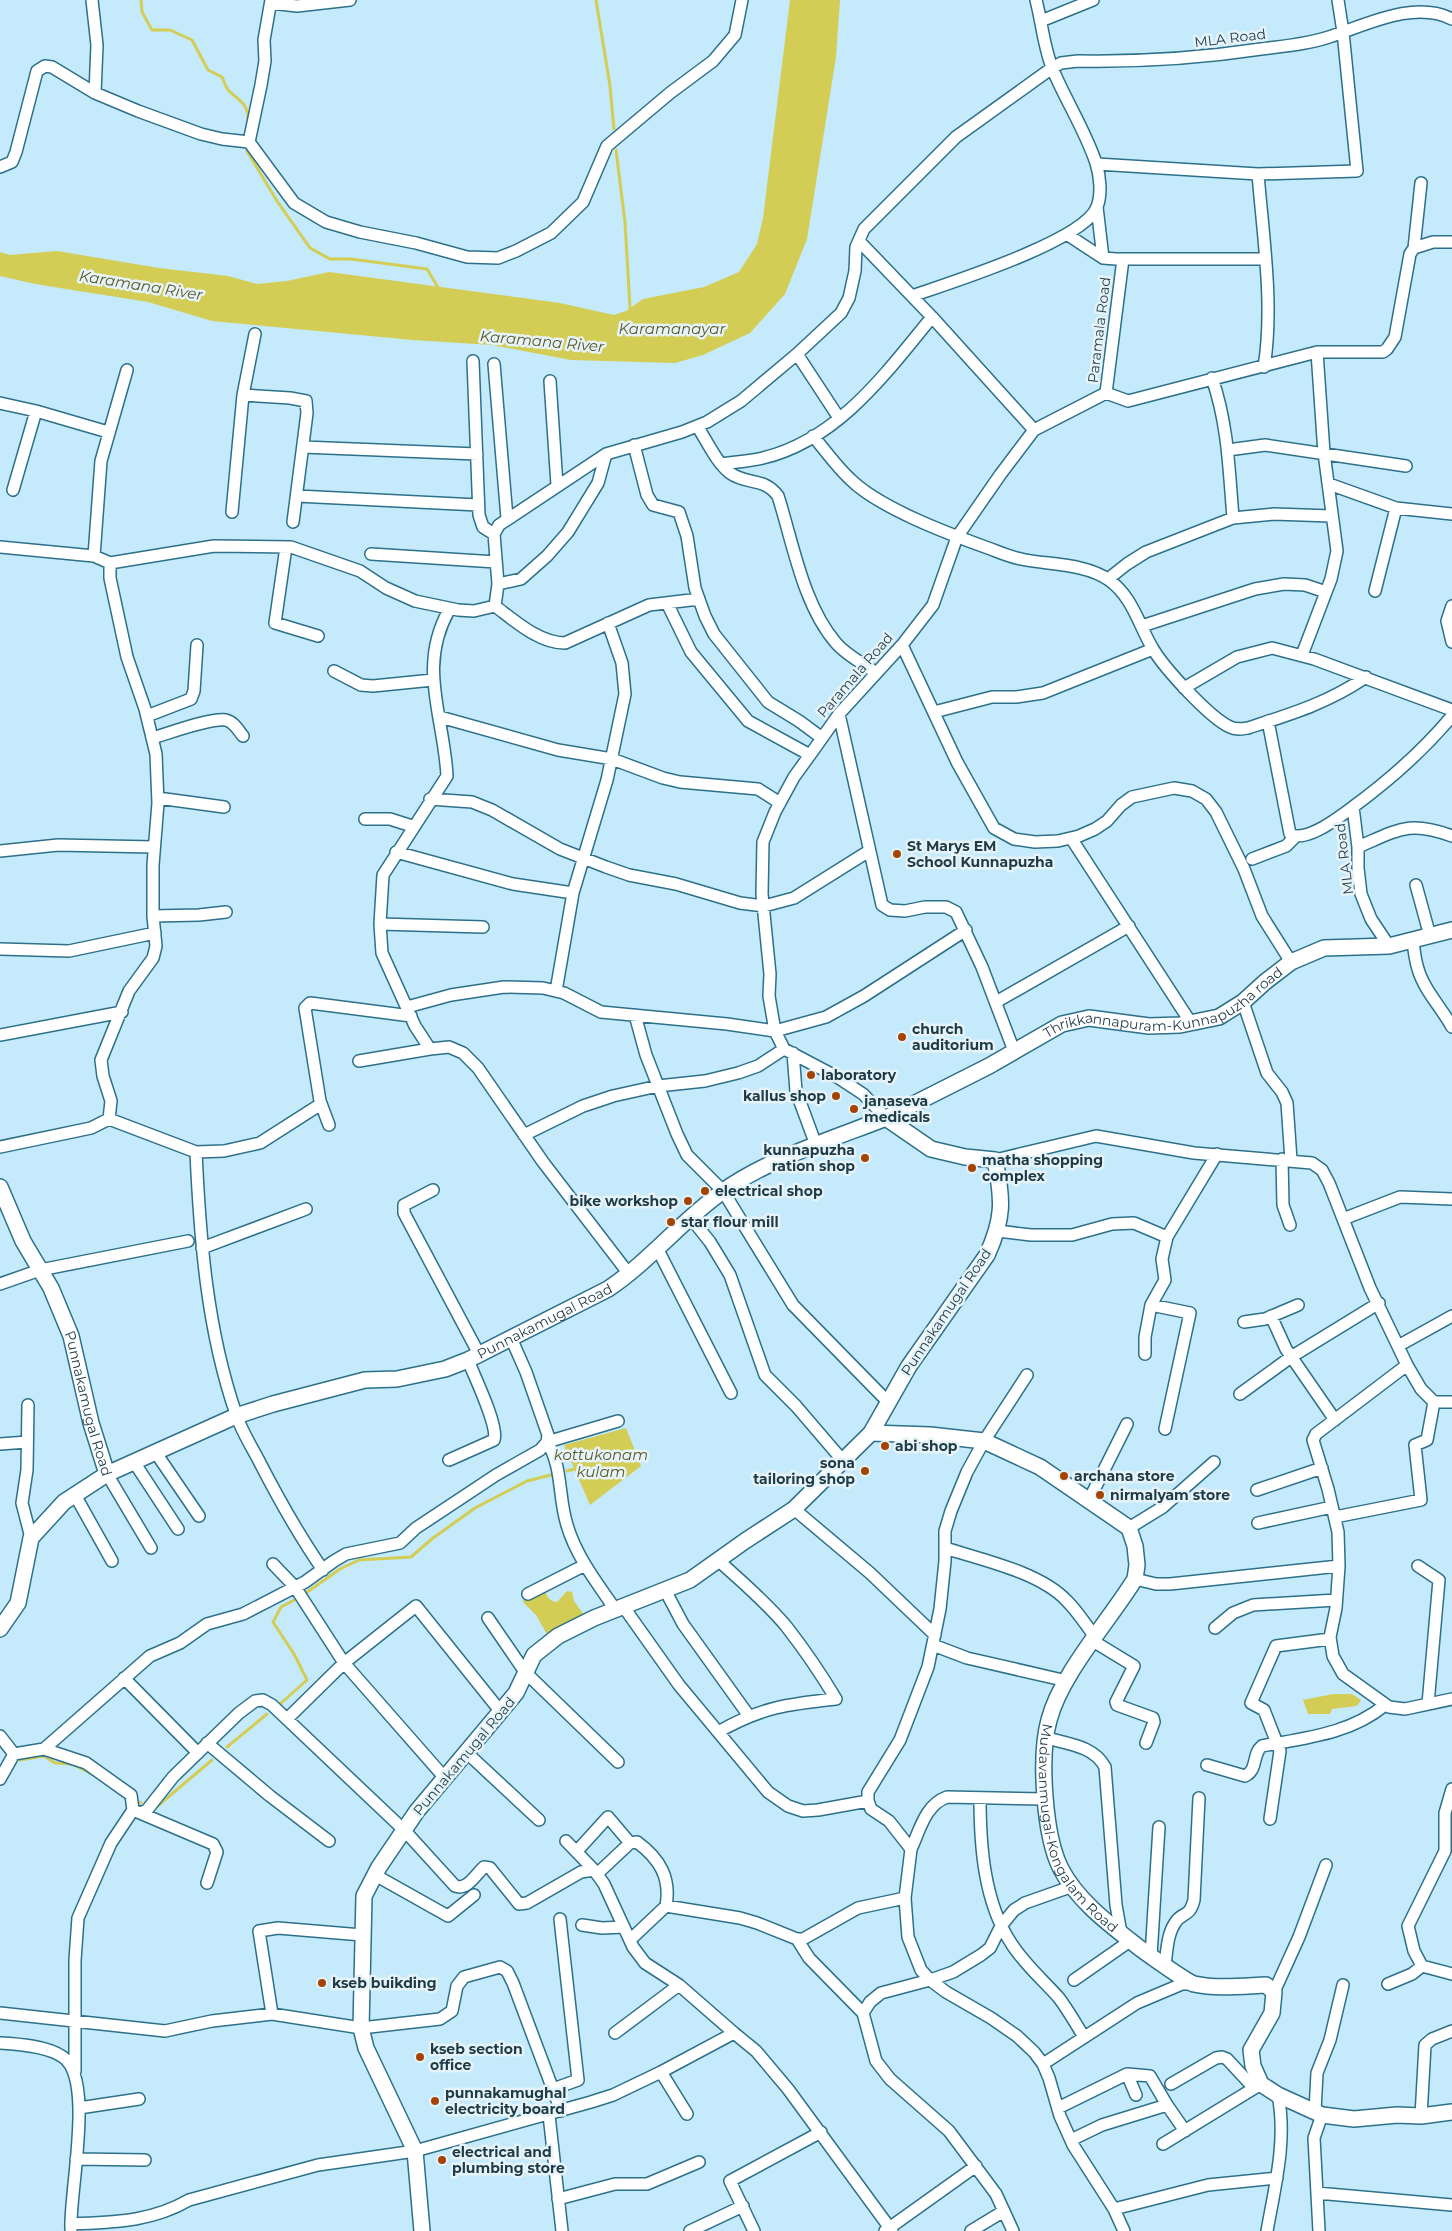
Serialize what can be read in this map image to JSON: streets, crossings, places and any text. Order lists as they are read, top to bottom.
{
  "streets": {
    "street": [
      "MLA Road",
      "Paramala Road",
      "Thrikkannapuram-Kunnapuzha road",
      "Punnakamugal Road",
      "Mudavanmugal-Kongalam Road"
    ]
  },
  "crossings": [
    ["MLA Road", "Thrikkannapuram-Kunnapuzha road"],
    ["Thrikkannapuram-Kunnapuzha road", "Punnakamugal Road"]
  ],
  "water": ["Karamana River", "Karamanayar", "kottukonam kulam"],
  "places": [
    "St Marys EM School Kunnapuzha",
    "church auditorium",
    "laboratory",
    "kallus shop",
    "janaseva medicals",
    "kunnapuzha ration shop",
    "matha shopping complex",
    "electrical shop",
    "bike workshop",
    "star flour mill",
    "abi shop",
    "sona tailoring shop",
    "archana store",
    "nirmalyam store",
    "kseb buikding",
    "kseb section office",
    "punnakamughal electricity board",
    "electrical and plumbing store"
  ]
}
